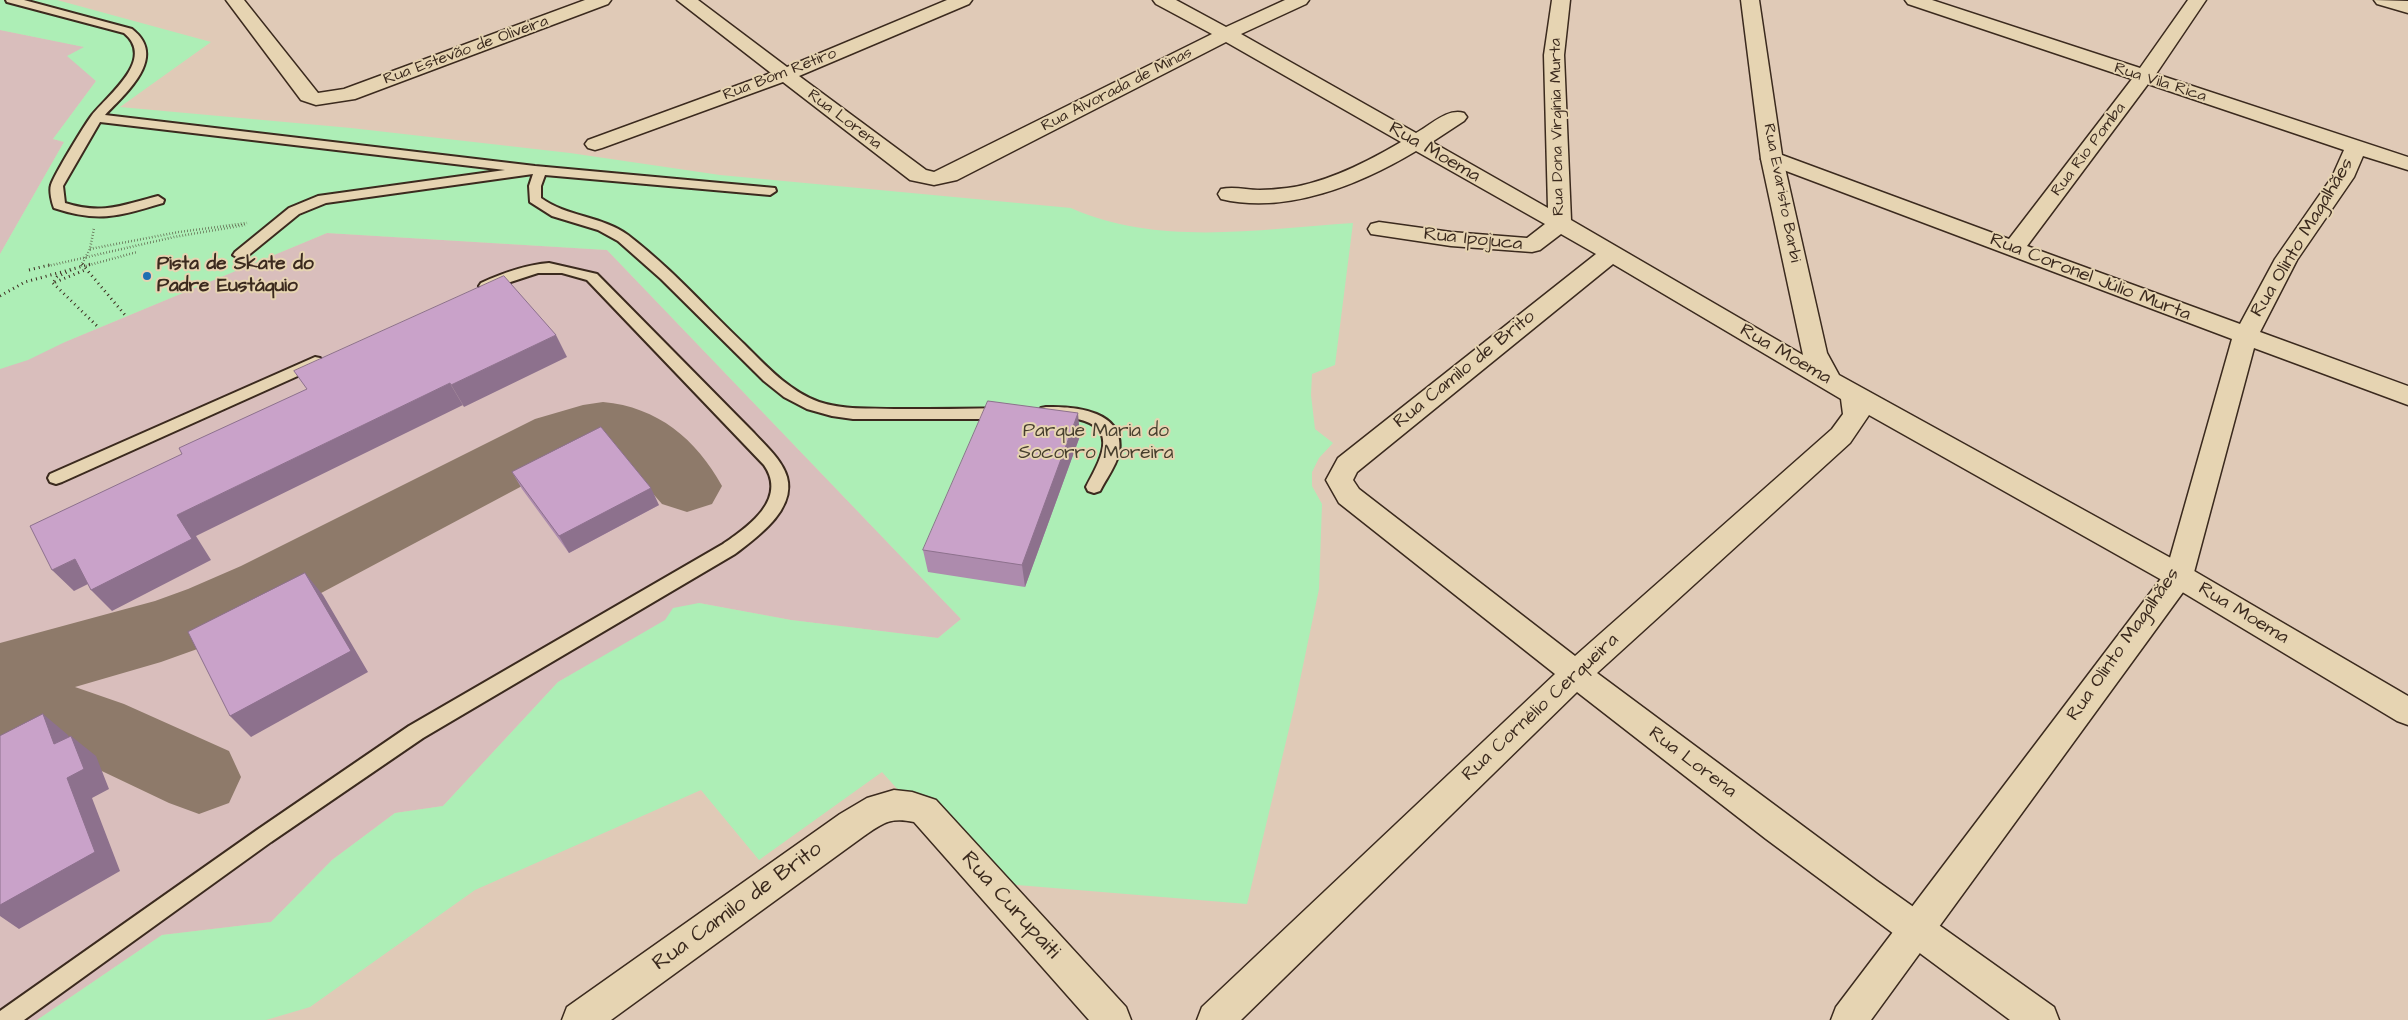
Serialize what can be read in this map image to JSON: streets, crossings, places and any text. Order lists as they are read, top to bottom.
{
  "streets": {
    "street": [
      "Rua Estevão de Oliveira",
      "Rua Bom Retiro",
      "Rua Vila Rica",
      "Rua Alvorada de Minas",
      "Rua Lorena",
      "Rua Dona Virgínia Murta",
      "Rua Rio Pomba",
      "Rua Moema",
      "Rua Evaristo Barbi",
      "Rua Olinto Magalhães",
      "Rua Ipojuca",
      "Rua Coronel Júlio Murta",
      "Rua Camilo de Brito",
      "Rua Cornélio Cerqueira",
      "Rua Curupaiti"
    ]
  },
  "crossings": [
    ["Rua Bom Retiro", "Rua Lorena"],
    ["Rua Vila Rica", "Rua Rio Pomba"],
    ["Rua Vila Rica", "Rua Olinto Magalhães"],
    ["Rua Alvorada de Minas", "Rua Lorena"],
    ["Rua Alvorada de Minas", "Rua Moema"],
    ["Rua Lorena", "Rua Olinto Magalhães"],
    ["Rua Lorena", "Rua Camilo de Brito"],
    ["Rua Lorena", "Rua Cornélio Cerqueira"],
    ["Rua Dona Virgínia Murta", "Rua Moema"],
    ["Rua Dona Virgínia Murta", "Rua Ipojuca"],
    ["Rua Rio Pomba", "Rua Coronel Júlio Murta"],
    ["Rua Moema", "Rua Evaristo Barbi"],
    ["Rua Moema", "Rua Olinto Magalhães"],
    ["Rua Moema", "Rua Ipojuca"],
    ["Rua Moema", "Rua Camilo de Brito"],
    ["Rua Moema", "Rua Cornélio Cerqueira"],
    ["Rua Evaristo Barbi", "Rua Coronel Júlio Murta"],
    ["Rua Evaristo Barbi", "Rua Cornélio Cerqueira"],
    ["Rua Olinto Magalhães", "Rua Coronel Júlio Murta"],
    ["Rua Camilo de Brito", "Rua Curupaiti"]
  ],
  "parks": ["Parque Maria do Socorro Moreira"],
  "places": ["Pista de Skate do Padre Eustáquio"]
}
